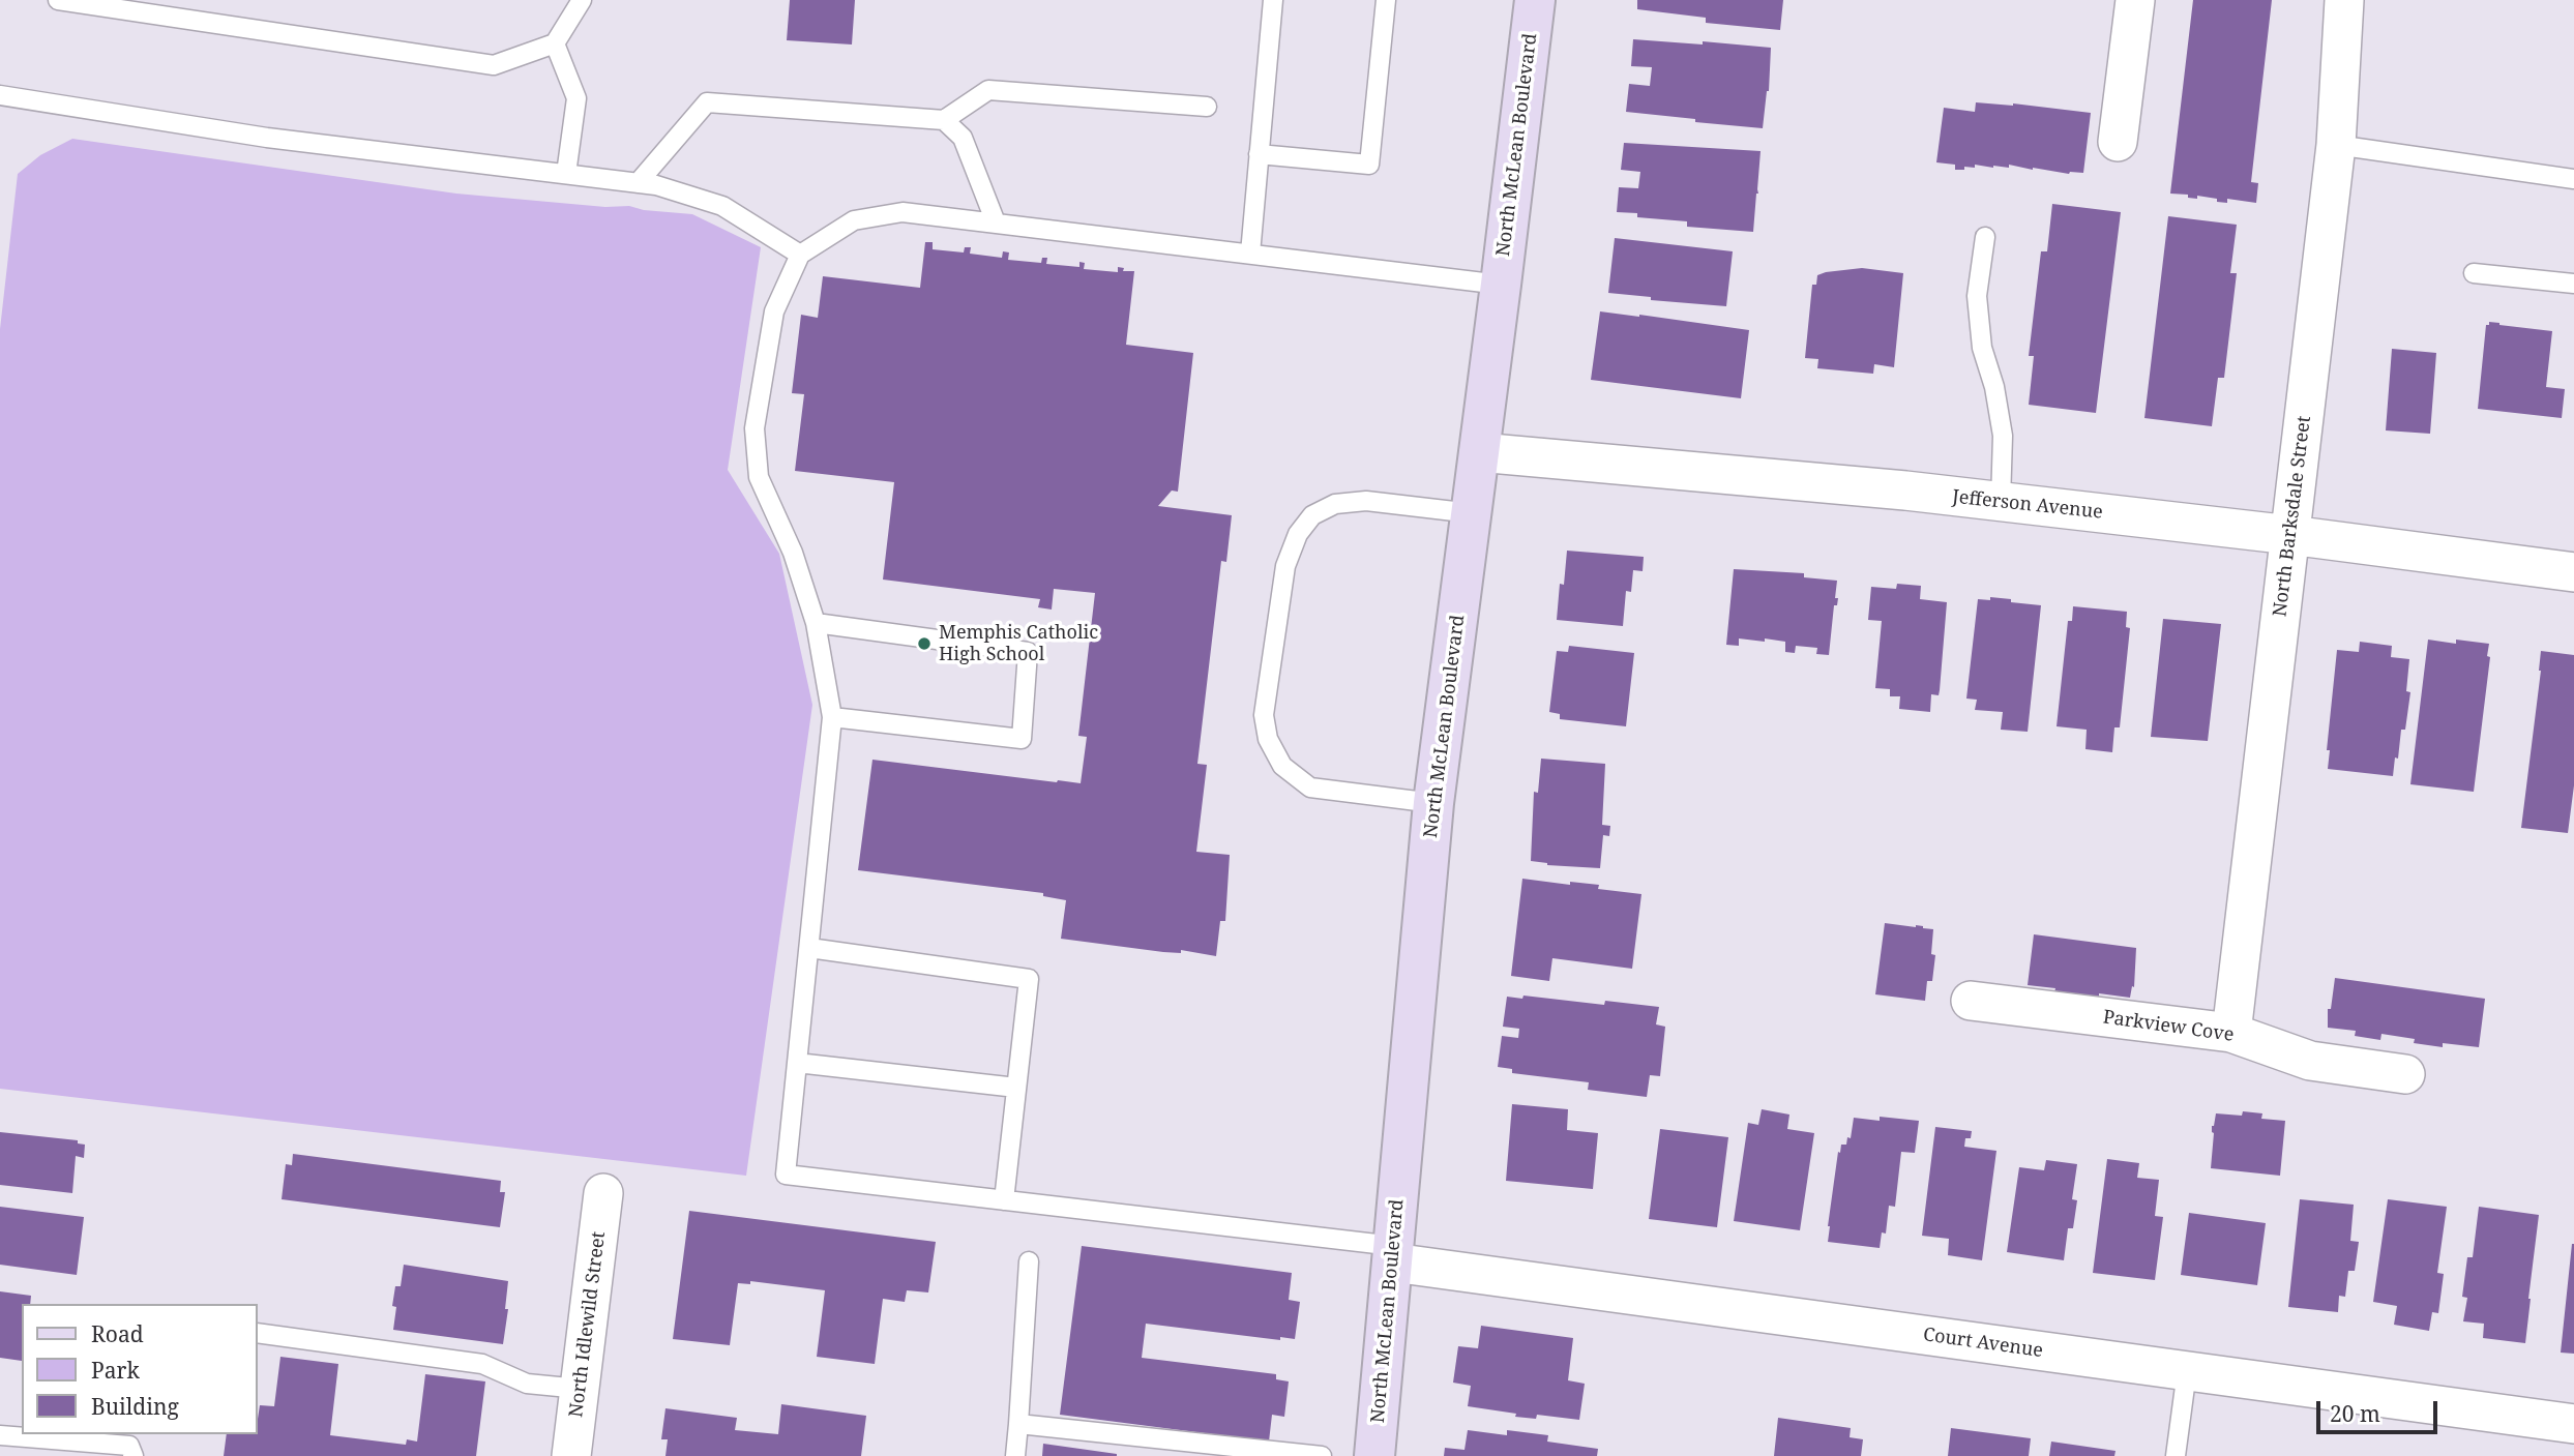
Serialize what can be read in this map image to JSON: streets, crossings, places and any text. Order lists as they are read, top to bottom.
{
  "streets": {
    "main road": ["North McLean Boulevard"],
    "street": [
      "Jefferson Avenue",
      "North Barksdale Street",
      "Parkview Cove",
      "North Idlewild Street",
      "Court Avenue"
    ]
  },
  "crossings": [
    ["North McLean Boulevard", "Jefferson Avenue"],
    ["North McLean Boulevard", "Court Avenue"],
    ["Jefferson Avenue", "North Barksdale Street"],
    ["North Barksdale Street", "Parkview Cove"]
  ],
  "places": ["Memphis Catholic High School"],
  "legend": ["Road", "Park", "Building"],
  "scale_bar": "20 m"
}
